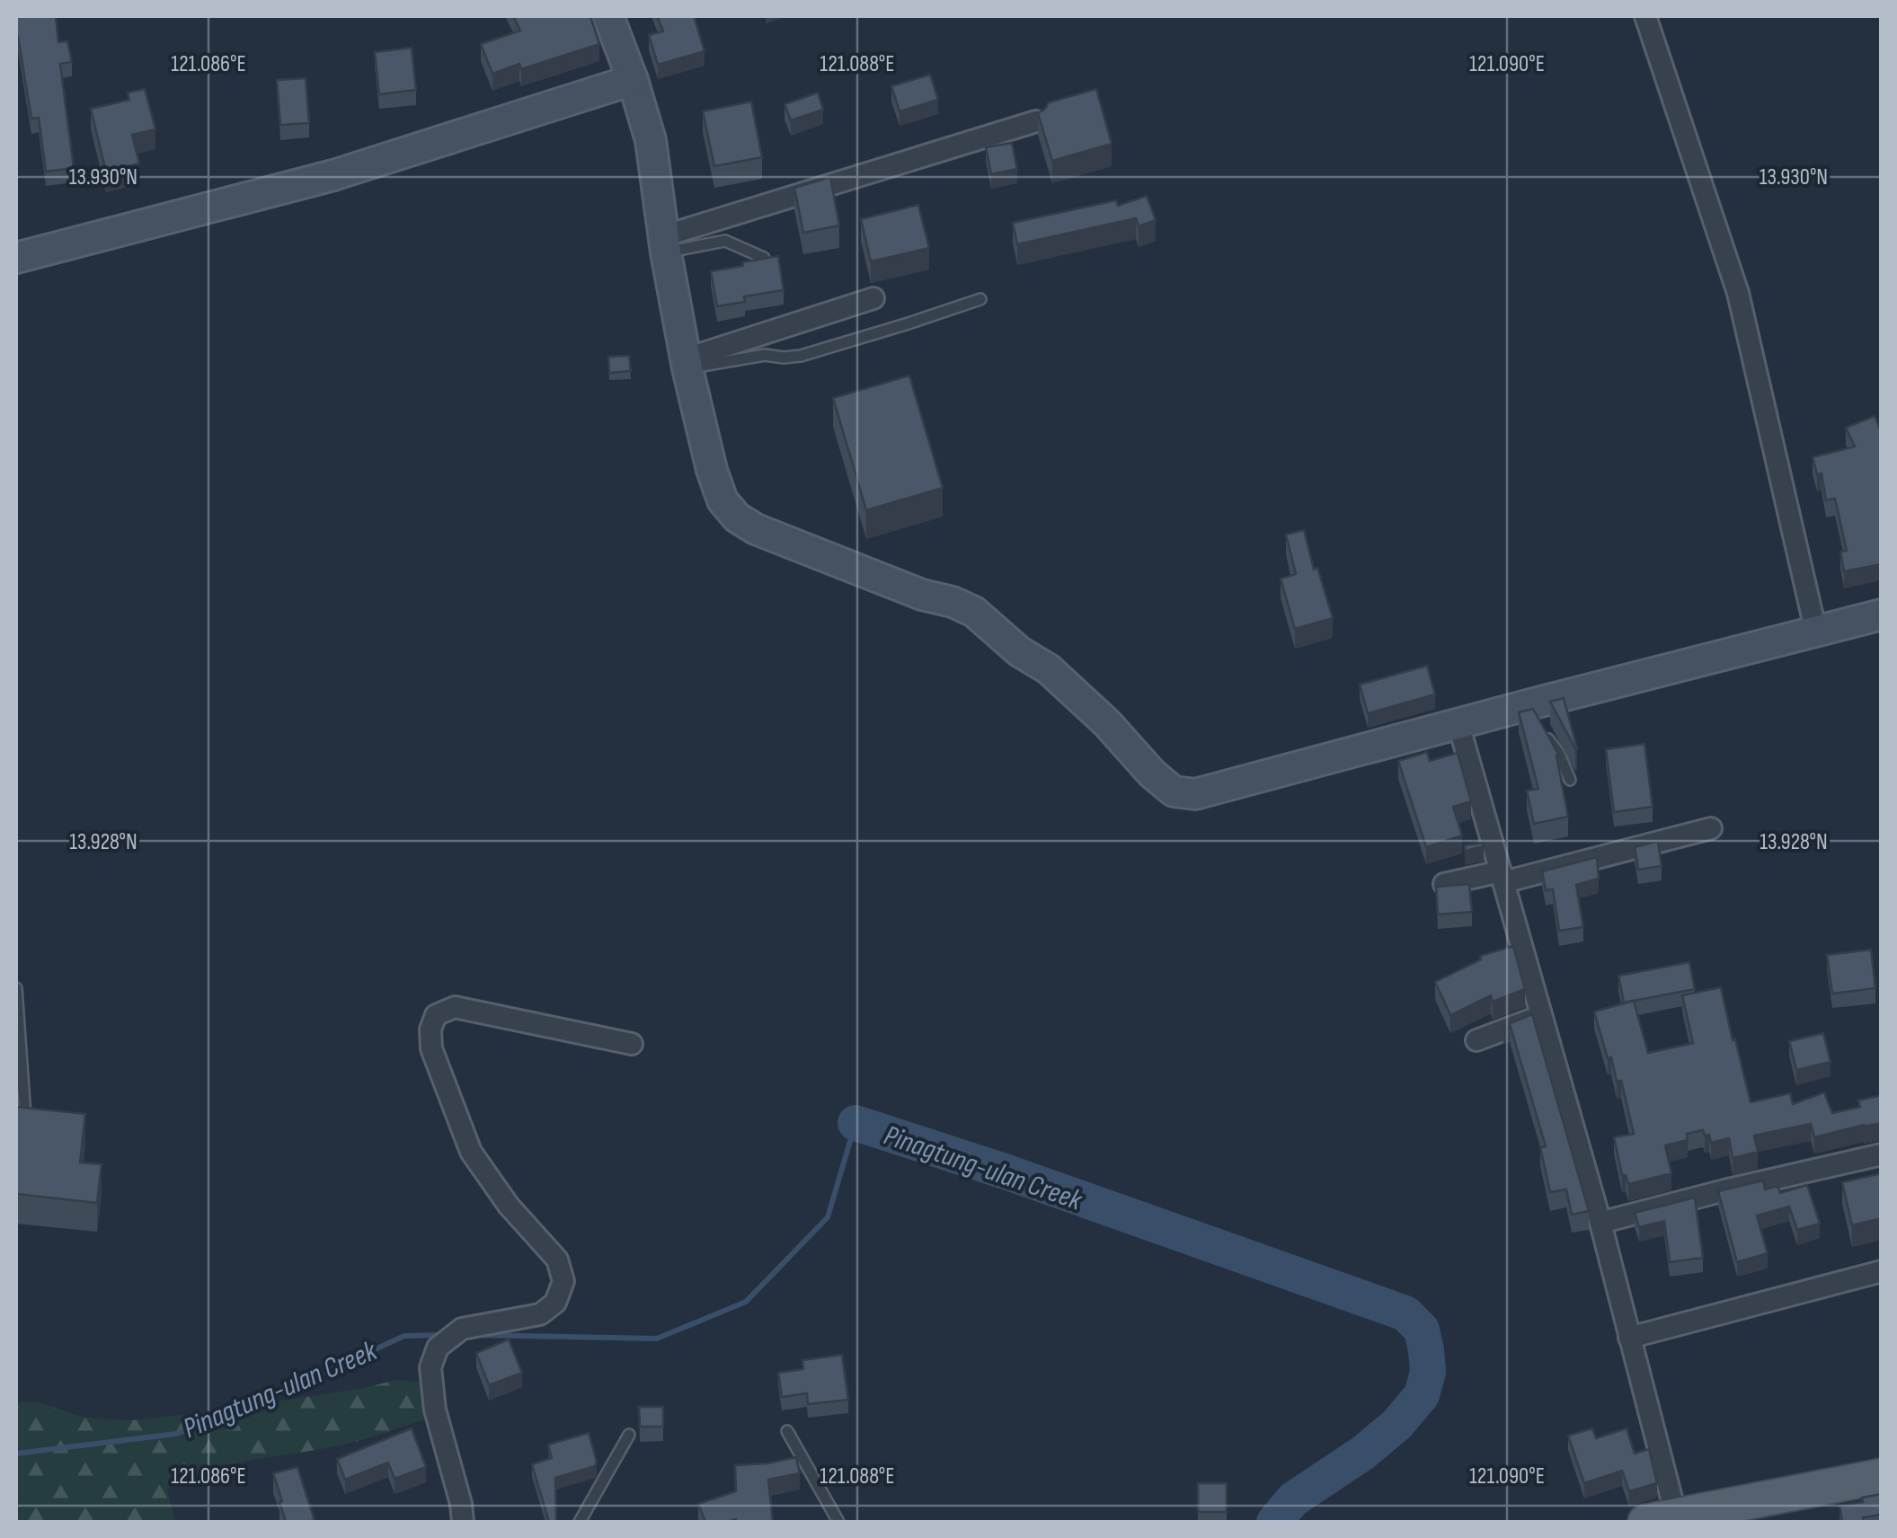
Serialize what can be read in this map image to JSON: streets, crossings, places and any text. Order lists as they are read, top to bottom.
{
  "water": ["Pinagtung-ulan Creek"],
  "coordinates": [
    "121.086°E",
    "121.088°E",
    "121.090°E",
    "13.930°N",
    "13.928°N"
  ]
}
